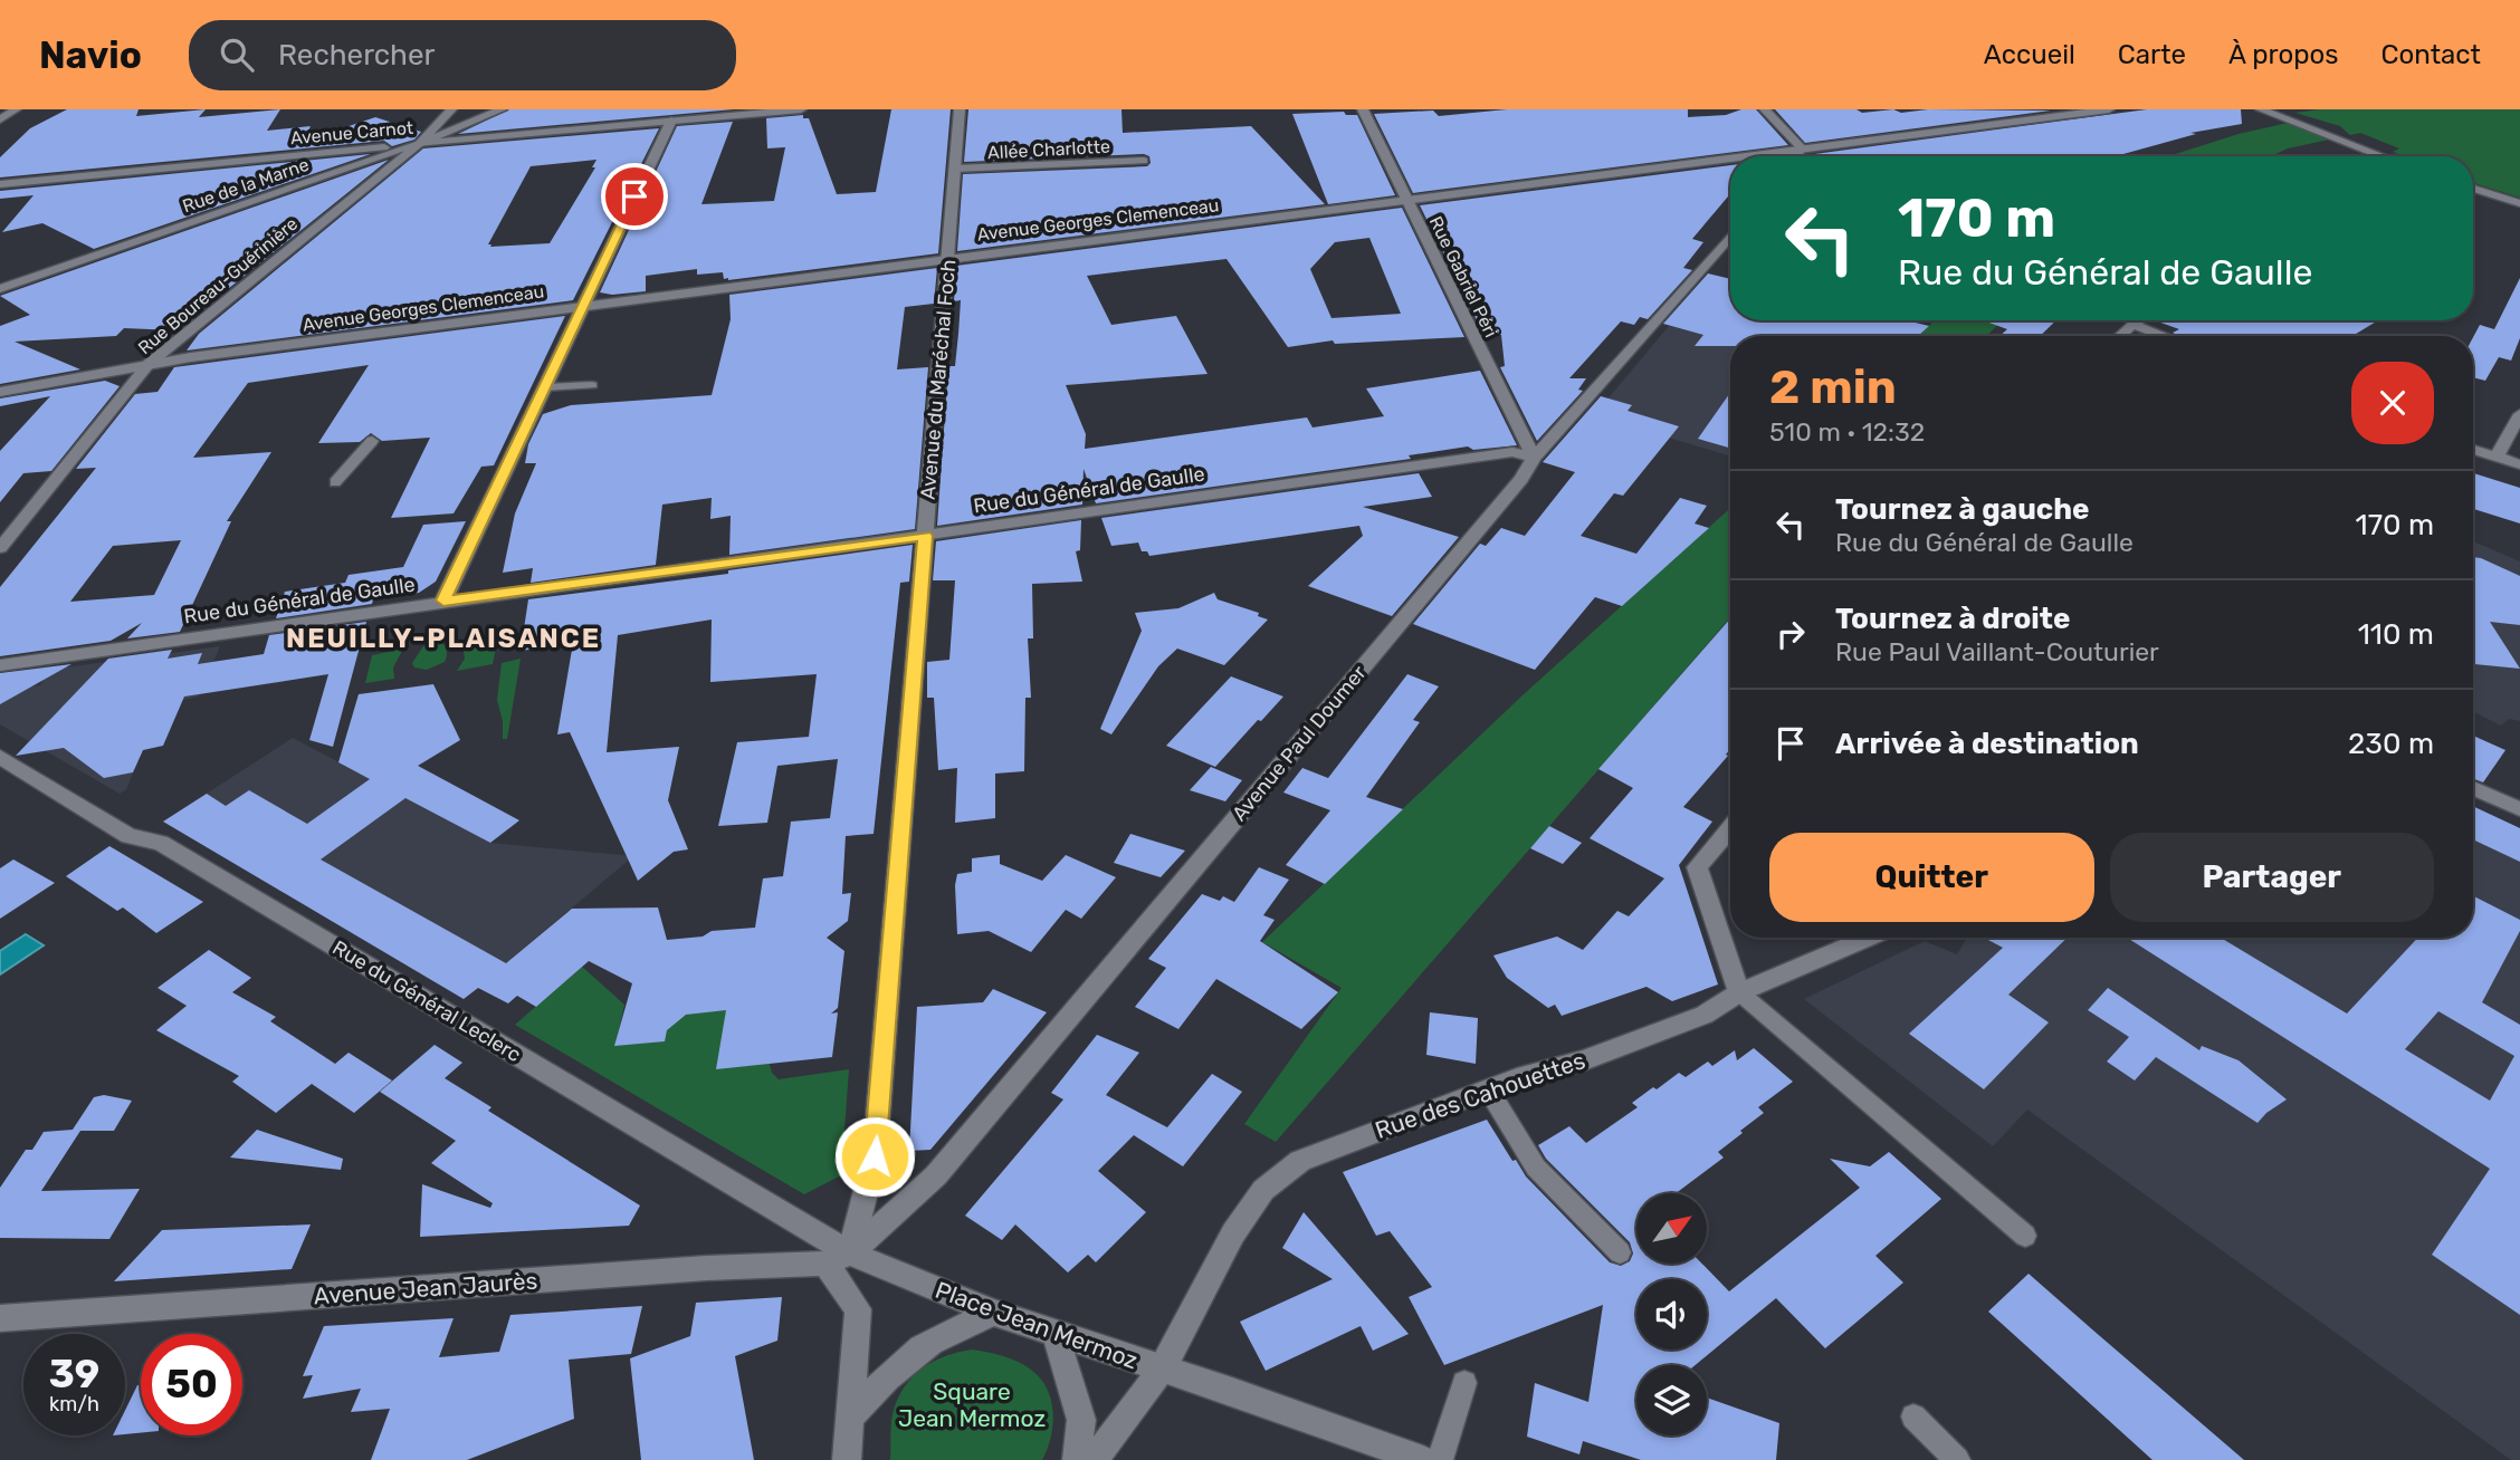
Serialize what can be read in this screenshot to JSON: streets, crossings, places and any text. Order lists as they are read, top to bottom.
{
  "streets": {
    "street": [
      "Avenue Carnot",
      "Rue de la Marne",
      "Avenue Georges Clemenceau",
      "Rue Gabriel Péri",
      "Rue Boureau-Guérinière",
      "Avenue du Maréchal Foch",
      "Rue du Général de Gaulle",
      "Avenue Paul Doumer",
      "Rue du Général Leclerc",
      "Rue des Cahouettes",
      "Avenue Jean Jaurès",
      "Place Jean Mermoz"
    ],
    "lane": ["Allée Charlotte"]
  },
  "crossings": [
    ["Avenue Carnot", "Rue de la Marne"],
    ["Avenue Carnot", "Rue Boureau-Guérinière"],
    ["Allée Charlotte", "Avenue du Maréchal Foch"],
    ["Rue de la Marne", "Rue Boureau-Guérinière"],
    ["Avenue Georges Clemenceau", "Rue Gabriel Péri"],
    ["Avenue Georges Clemenceau", "Rue Boureau-Guérinière"],
    ["Avenue Georges Clemenceau", "Avenue du Maréchal Foch"],
    ["Rue Gabriel Péri", "Rue du Général de Gaulle"],
    ["Rue Gabriel Péri", "Avenue Paul Doumer"],
    ["Avenue du Maréchal Foch", "Rue du Général de Gaulle"],
    ["Avenue du Maréchal Foch", "Avenue Paul Doumer"],
    ["Avenue du Maréchal Foch", "Rue du Général Leclerc"],
    ["Avenue du Maréchal Foch", "Avenue Jean Jaurès"],
    ["Avenue du Maréchal Foch", "Place Jean Mermoz"],
    ["Rue du Général de Gaulle", "Avenue Paul Doumer"],
    ["Avenue Paul Doumer", "Rue du Général Leclerc"],
    ["Avenue Paul Doumer", "Avenue Jean Jaurès"],
    ["Avenue Paul Doumer", "Place Jean Mermoz"],
    ["Rue du Général Leclerc", "Avenue Jean Jaurès"],
    ["Rue du Général Leclerc", "Place Jean Mermoz"],
    ["Rue des Cahouettes", "Place Jean Mermoz"],
    ["Avenue Jean Jaurès", "Place Jean Mermoz"]
  ],
  "districts": ["NEUILLY-PLAISANCE"],
  "parks": ["Square Jean Mermoz"],
  "north": "top right",
  "page": {
    "header": "Navio",
    "search": "Rechercher",
    "nav": [
      "Accueil",
      "Carte",
      "À propos",
      "Contact"
    ],
    "turn": ["170 m", "Rue du Général de Gaulle"],
    "heading": ["2 min", "510 m · 12:32"],
    "list": [
      {
        "name": "Tournez à gauche",
        "note": "Rue du Général de Gaulle",
        "value": "170 m"
      },
      {
        "name": "Tournez à droite",
        "note": "Rue Paul Vaillant-Couturier",
        "value": "110 m"
      },
      {
        "name": "Arrivée à destination",
        "value": "230 m"
      }
    ],
    "buttons": ["Quitter", "Partager"],
    "speed": "39 km/h",
    "limit": "50"
  }
}
